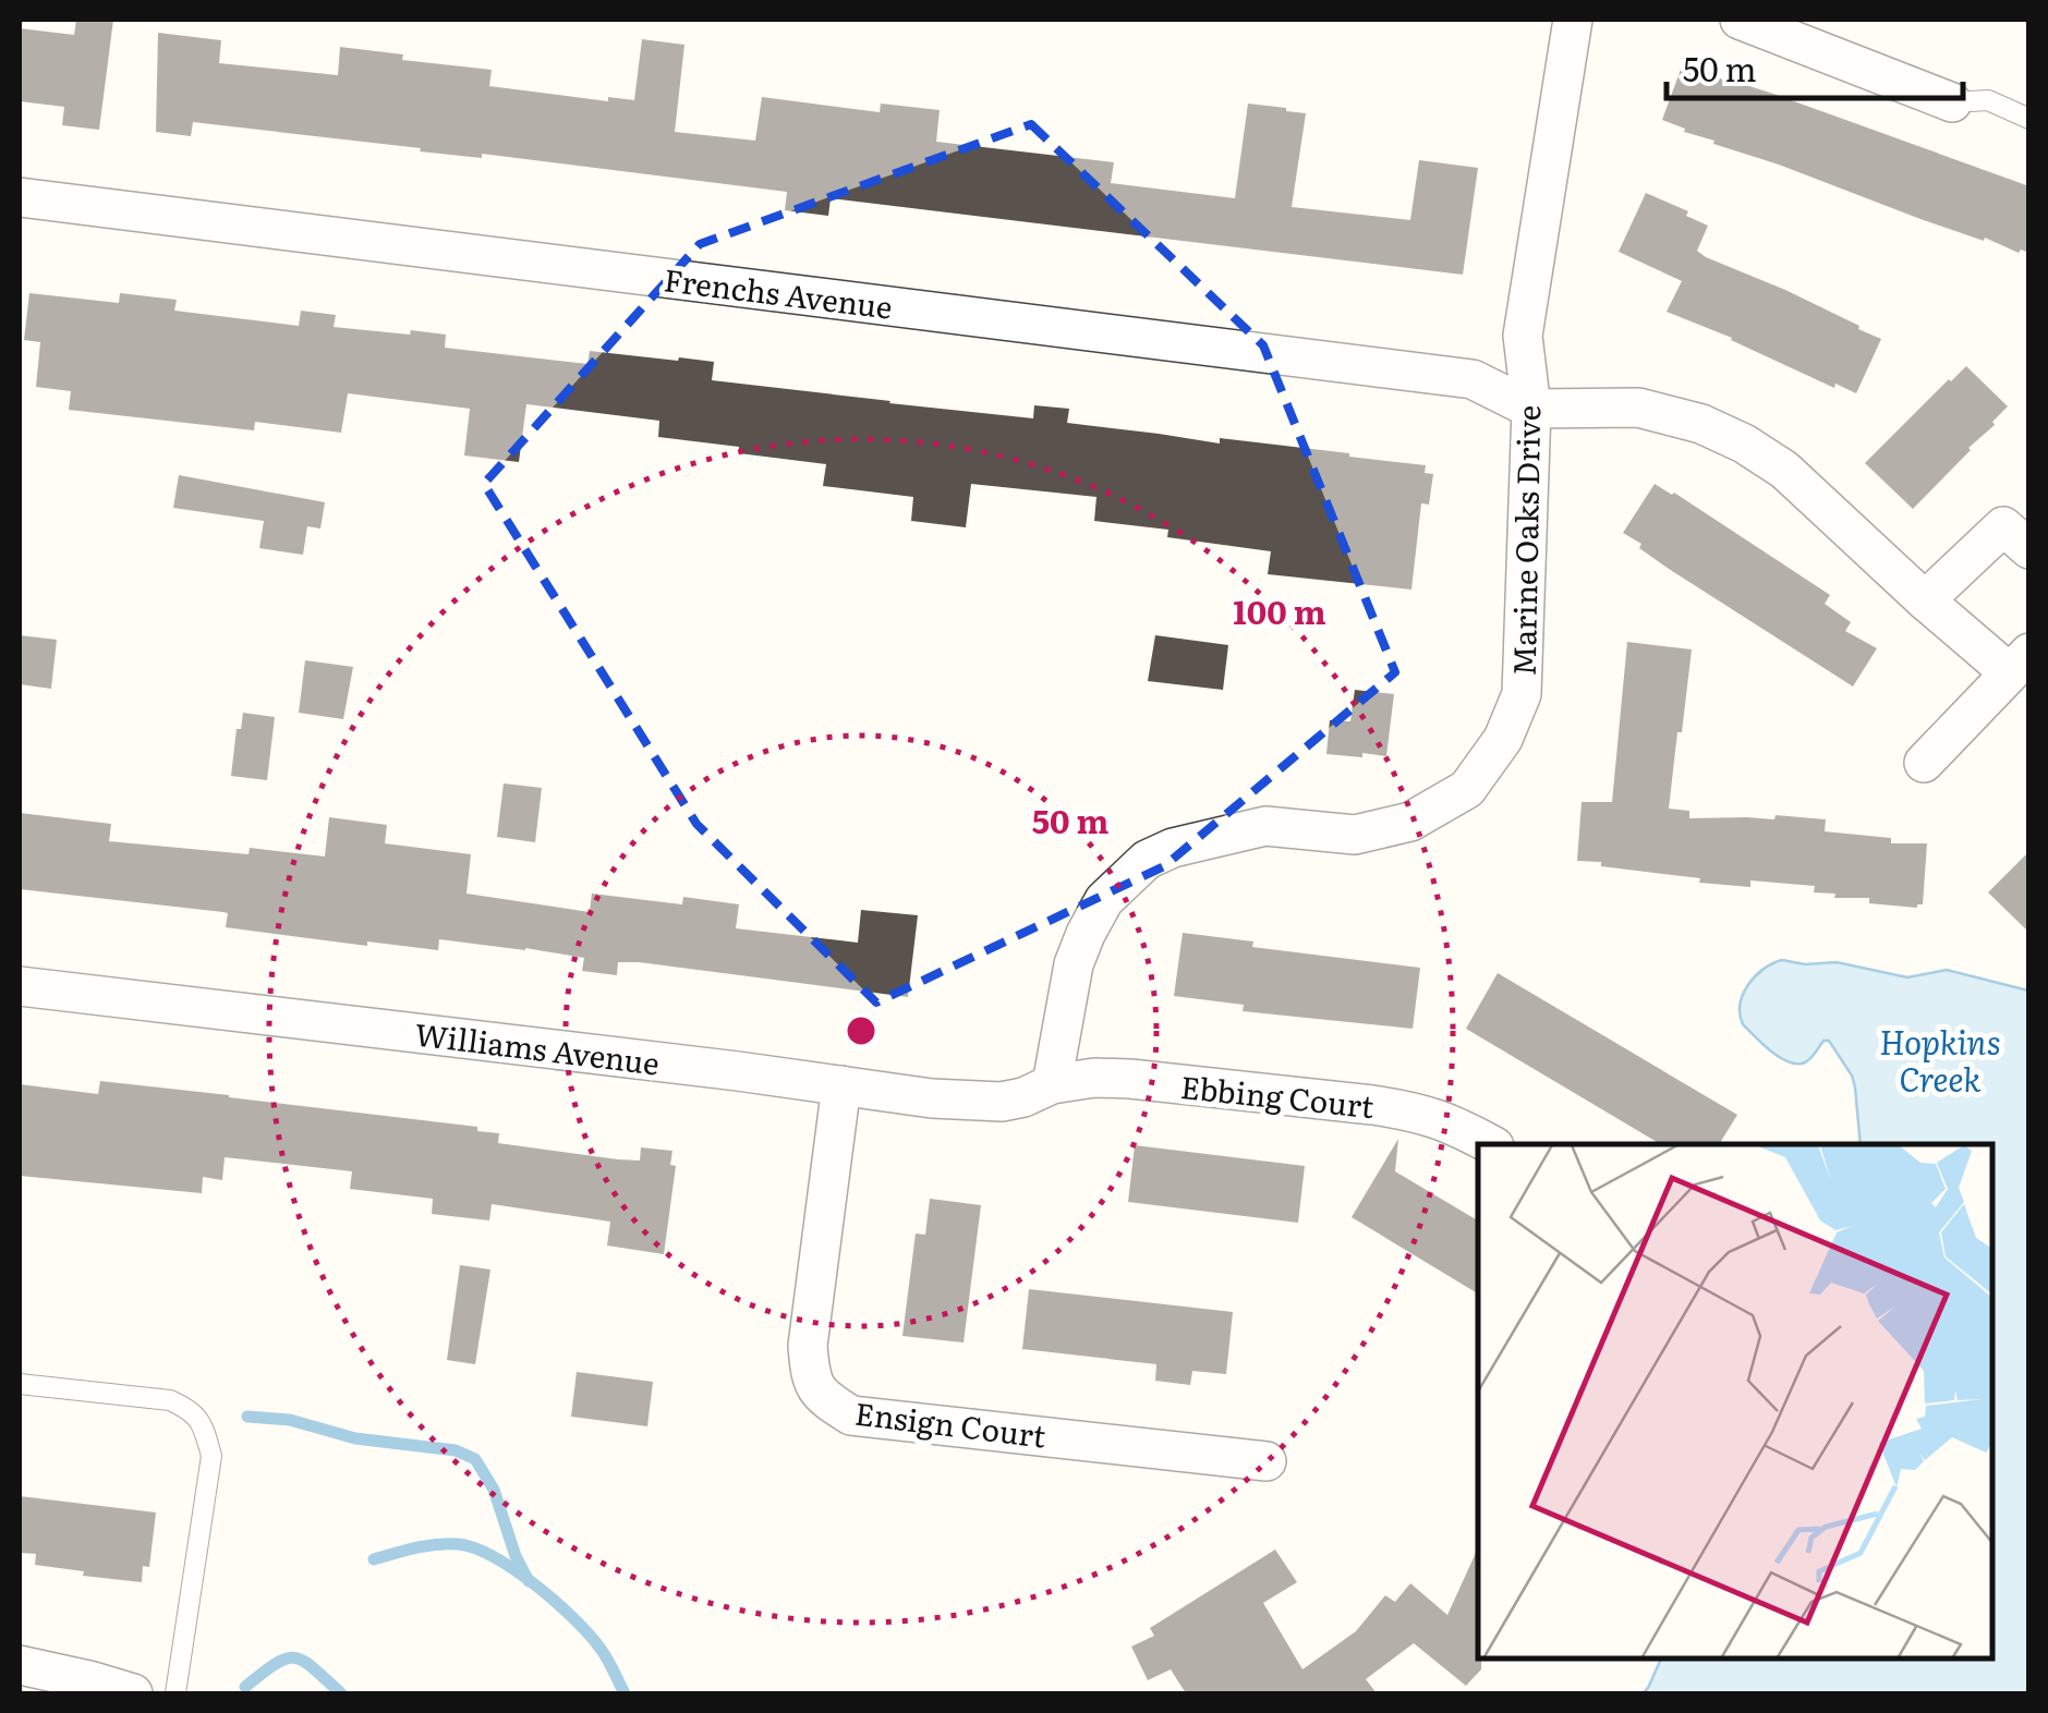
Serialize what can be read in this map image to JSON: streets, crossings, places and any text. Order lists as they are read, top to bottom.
{
  "streets": {
    "street": [
      "Frenchs Avenue",
      "Marine Oaks Drive",
      "Williams Avenue",
      "Ebbing Court",
      "Ensign Court"
    ]
  },
  "crossings": [
    ["Frenchs Avenue", "Marine Oaks Drive"],
    ["Marine Oaks Drive", "Williams Avenue"],
    ["Marine Oaks Drive", "Ebbing Court"],
    ["Williams Avenue", "Ebbing Court"],
    ["Williams Avenue", "Ensign Court"]
  ],
  "water": ["Hopkins Creek"],
  "scale_bar": "50 m",
  "rings": ["100 m", "50 m"]
}
